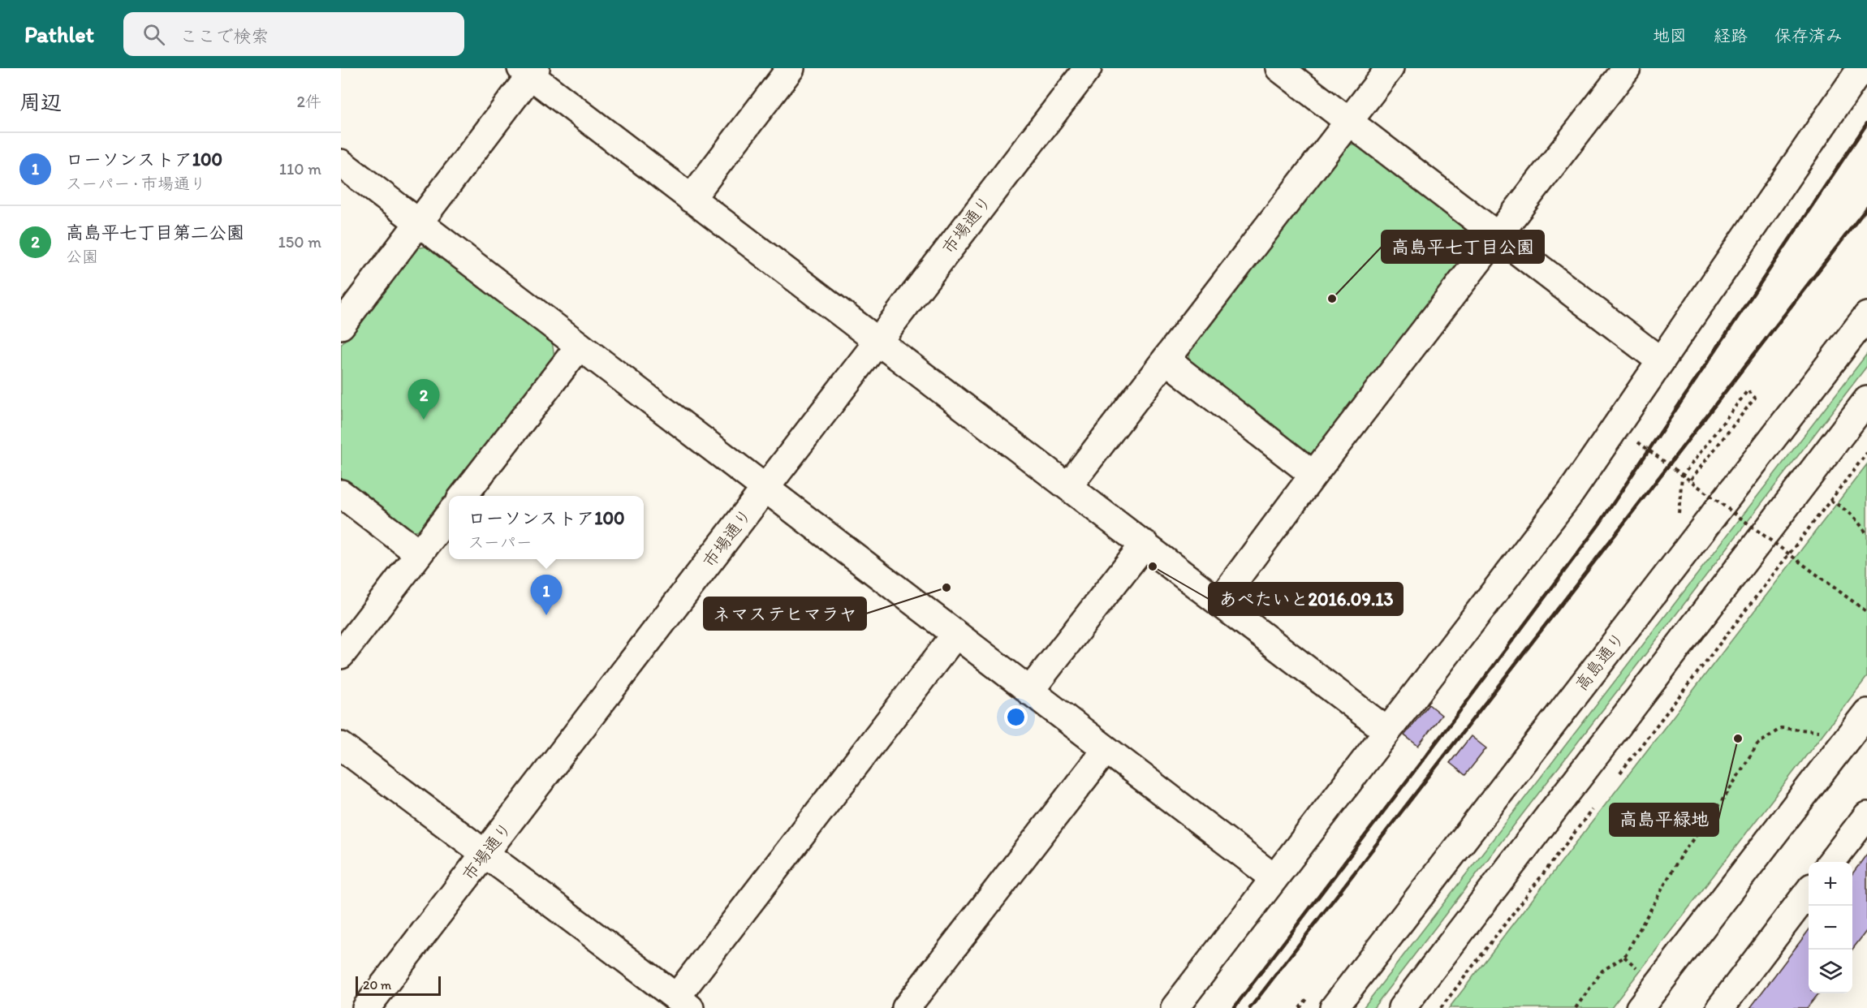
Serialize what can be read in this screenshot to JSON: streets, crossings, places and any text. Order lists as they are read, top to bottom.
{
  "streets": {
    "street": ["市場通り", "高島通り"]
  },
  "places": [
    "高島平七丁目公園",
    "あぺたいと2016.09.13",
    "ネマステヒマラヤ",
    "高島平緑地"
  ],
  "scale_bar": "20 m",
  "page": {
    "header": "Pathlet",
    "search": "ここで検索",
    "nav": ["地図", "経路", "保存済み"],
    "heading": ["周辺", "2件"],
    "list": [
      {
        "mark": "1",
        "name": "ローソンストア100",
        "note": "スーパー · 市場通り",
        "value": "110 m"
      },
      {
        "mark": "2",
        "name": "高島平七丁目第二公園",
        "note": "公園",
        "value": "150 m"
      }
    ],
    "pins": ["2", "1"],
    "popup": ["ローソンストア100", "スーパー"],
    "map_buttons": ["+", "−"],
    "scale": "20 m"
  }
}
